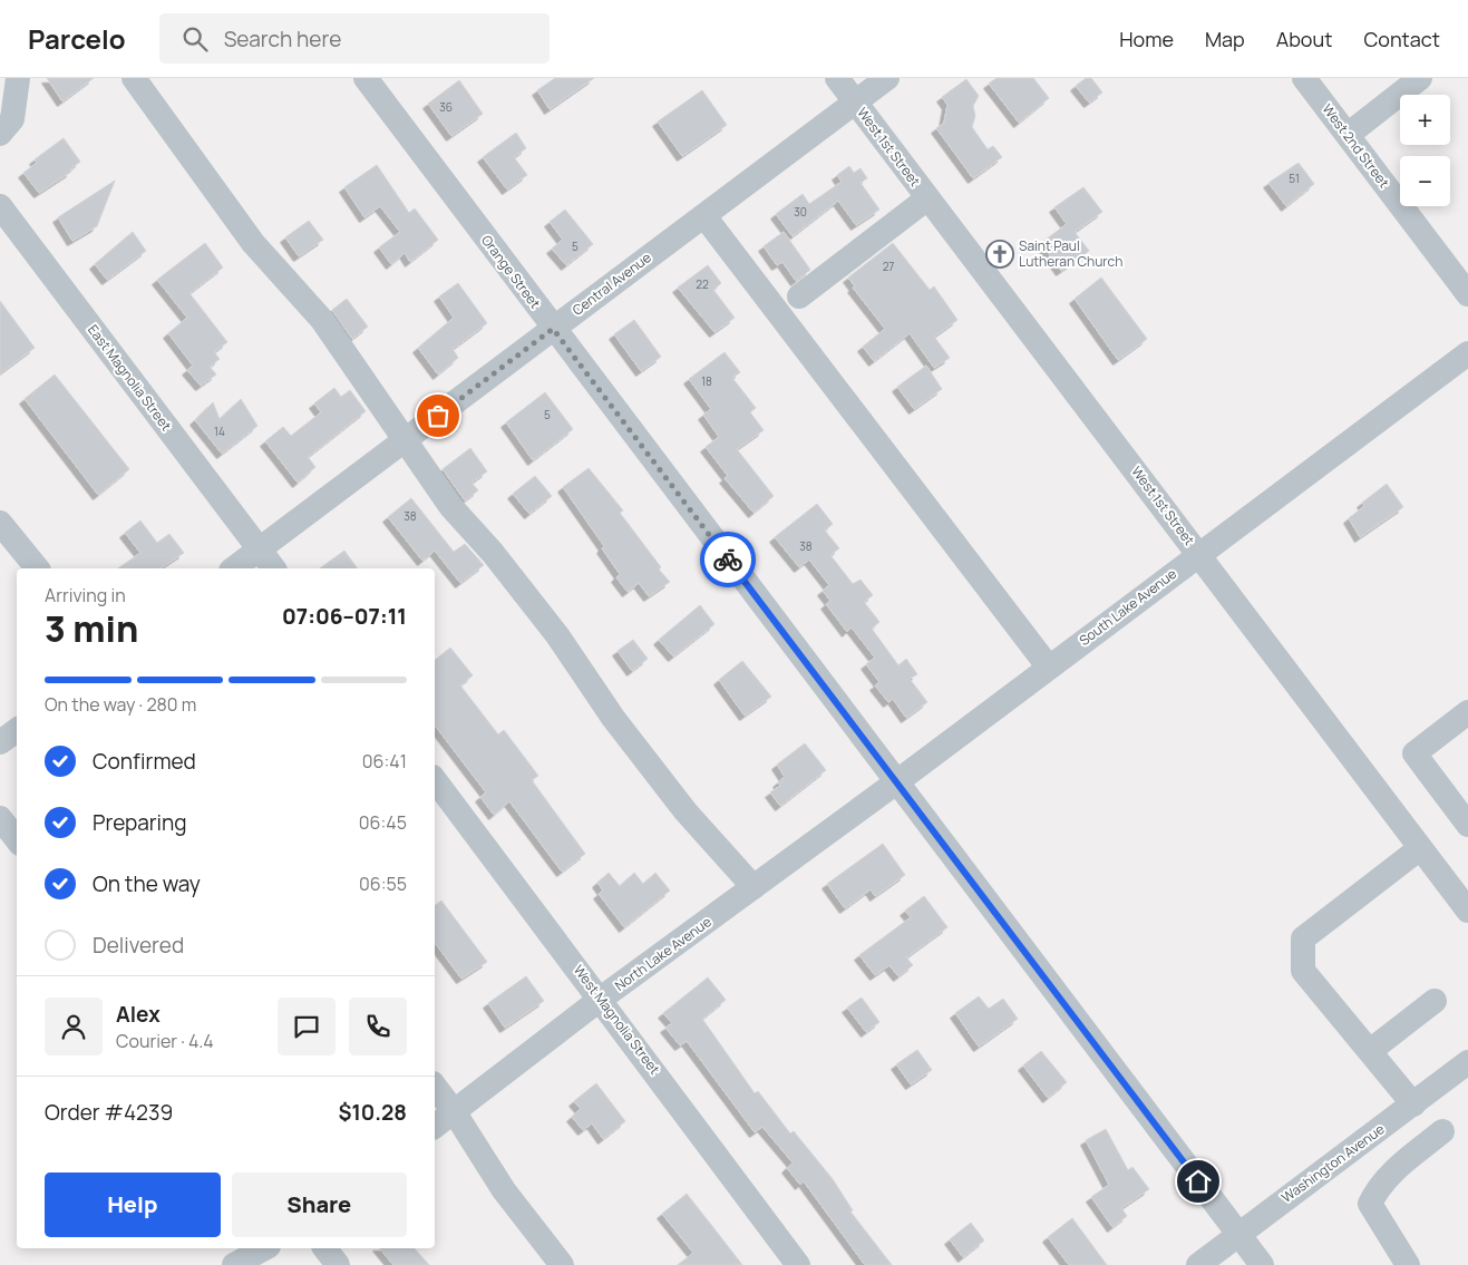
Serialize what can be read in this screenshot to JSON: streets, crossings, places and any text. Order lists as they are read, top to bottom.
{
  "streets": {
    "street": [
      "West 2nd Street",
      "West 1st Street",
      "Orange Street",
      "Central Avenue",
      "East Magnolia Street",
      "South Lake Avenue",
      "North Lake Avenue",
      "West Magnolia Street",
      "Washington Avenue"
    ]
  },
  "crossings": [
    ["West 1st Street", "Central Avenue"],
    ["West 1st Street", "South Lake Avenue"],
    ["Orange Street", "Central Avenue"],
    ["Orange Street", "South Lake Avenue"],
    ["Orange Street", "North Lake Avenue"],
    ["Orange Street", "Washington Avenue"],
    ["Central Avenue", "East Magnolia Street"],
    ["South Lake Avenue", "North Lake Avenue"],
    ["North Lake Avenue", "West Magnolia Street"]
  ],
  "places": {
    "church": ["Saint Paul Lutheran Church"]
  },
  "house_numbers": [
    "36",
    "51",
    "30",
    "5",
    "27",
    "22",
    "18",
    "5",
    "14",
    "38",
    "38"
  ],
  "page": {
    "header": "Parcelo",
    "search": "Search here",
    "nav": [
      "Home",
      "Map",
      "About",
      "Contact"
    ],
    "map_buttons": ["+", "−"],
    "heading": ["3 min", "Arriving in", "07:06–07:11"],
    "panel": [
      "Alex",
      "Courier · 4.4",
      "Order #4239",
      "$10.28"
    ],
    "bar": "On the way · 280 m",
    "list": [
      ["Confirmed", "06:41"],
      ["Preparing", "06:45"],
      ["On the way", "06:55"],
      "Delivered"
    ],
    "buttons": ["Help", "Share"]
  }
}
